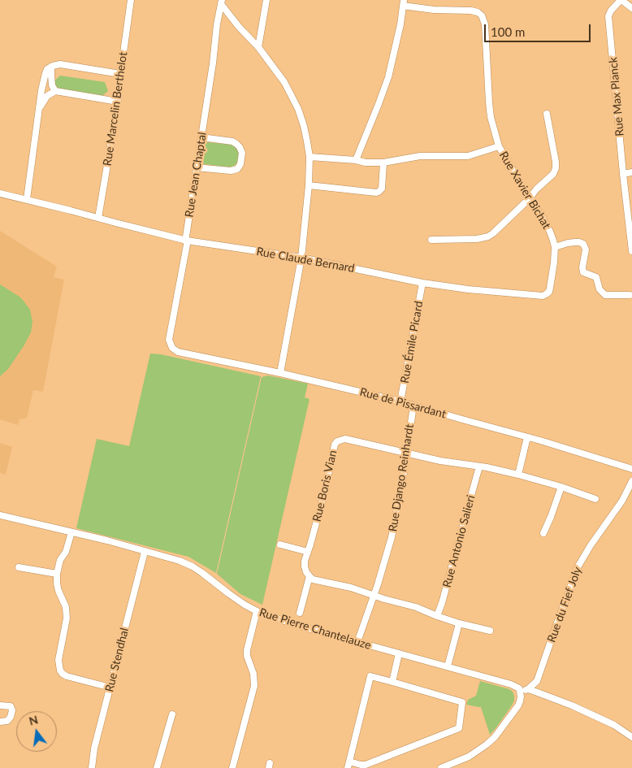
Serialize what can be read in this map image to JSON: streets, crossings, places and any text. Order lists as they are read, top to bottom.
{
  "streets": {
    "street": [
      "Rue Max Planck",
      "Rue Marcelin Berthelot",
      "Rue Jean Chaptal",
      "Rue Xavier Bichat",
      "Rue Claude Bernard",
      "Rue Émile Picard",
      "Rue de Pissardant",
      "Rue Django Reinhardt",
      "Rue Boris Vian",
      "Rue Antonio Salieri",
      "Rue du Fief Joly",
      "Rue Pierre Chantelauze",
      "Rue Stendhal"
    ]
  },
  "crossings": [
    ["Rue Marcelin Berthelot", "Rue Claude Bernard"],
    ["Rue Jean Chaptal", "Rue Claude Bernard"],
    ["Rue Jean Chaptal", "Rue de Pissardant"],
    ["Rue Xavier Bichat", "Rue Claude Bernard"],
    ["Rue Claude Bernard", "Rue Émile Picard"],
    ["Rue Émile Picard", "Rue de Pissardant"],
    ["Rue de Pissardant", "Rue Django Reinhardt"],
    ["Rue Django Reinhardt", "Rue Boris Vian"],
    ["Rue Django Reinhardt", "Rue Pierre Chantelauze"],
    ["Rue Pierre Chantelauze", "Rue Stendhal"]
  ],
  "scale_bar": "100 m",
  "north": "top"
}
